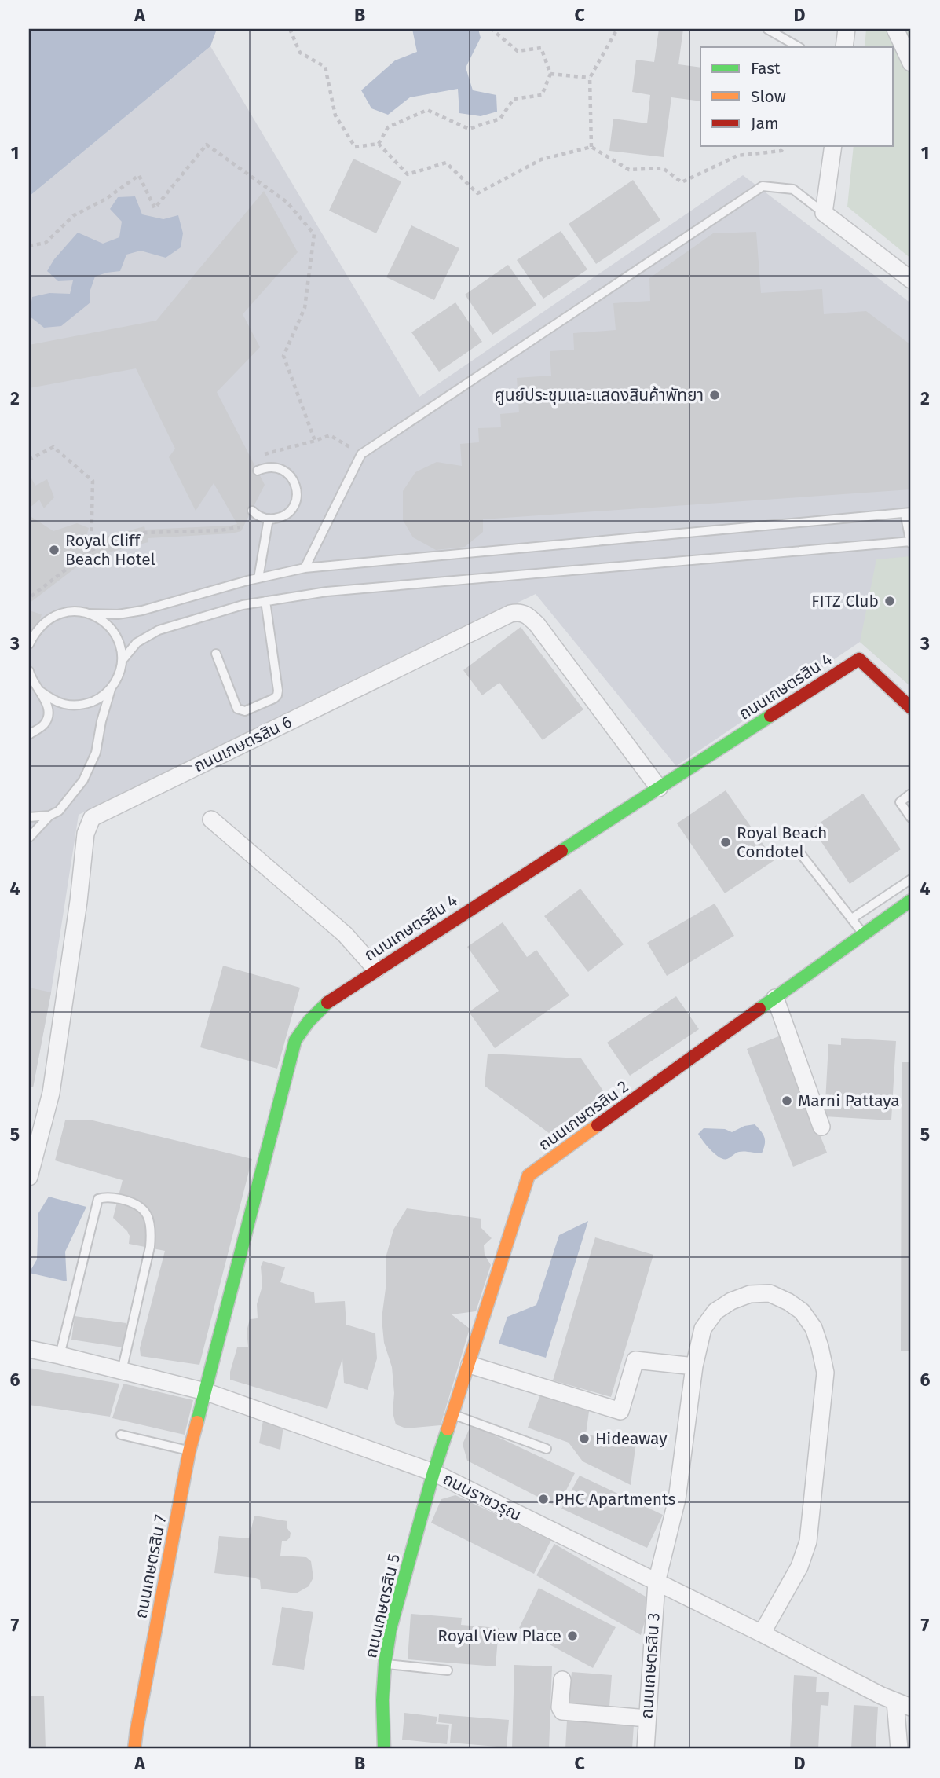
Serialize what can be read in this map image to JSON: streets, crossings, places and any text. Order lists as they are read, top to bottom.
{
  "streets": {
    "street": [
      "ถนนเกษตรสิน 4",
      "ถนนเกษตรสิน 6",
      "ถนนเกษตรสิน 2",
      "ถนนราชวรุณ",
      "ถนนเกษตรสิน 7",
      "ถนนเกษตรสิน 5",
      "ถนนเกษตรสิน 3"
    ]
  },
  "crossings": [
    ["ถนนเกษตรสิน 4", "ถนนเกษตรสิน 6"],
    ["ถนนเกษตรสิน 4", "ถนนราชวรุณ"],
    ["ถนนเกษตรสิน 4", "ถนนเกษตรสิน 7"],
    ["ถนนเกษตรสิน 2", "ถนนราชวรุณ"],
    ["ถนนเกษตรสิน 2", "ถนนเกษตรสิน 5"],
    ["ถนนราชวรุณ", "ถนนเกษตรสิน 7"],
    ["ถนนราชวรุณ", "ถนนเกษตรสิน 5"],
    ["ถนนราชวรุณ", "ถนนเกษตรสิน 3"]
  ],
  "places": [
    "ศูนย์ประชุมและแสดงสินค้าพัทยา",
    "Royal Cliff Beach Hotel",
    "FITZ Club",
    "Royal Beach Condotel",
    "Marni Pattaya",
    "Hideaway",
    "PHC Apartments",
    "Royal View Place"
  ],
  "legend": ["Fast", "Slow", "Jam"],
  "grid": {
    "columns": [
      "A",
      "B",
      "C",
      "D"
    ],
    "rows": [
      "1",
      "2",
      "3",
      "4",
      "5",
      "6",
      "7"
    ]
  }
}
